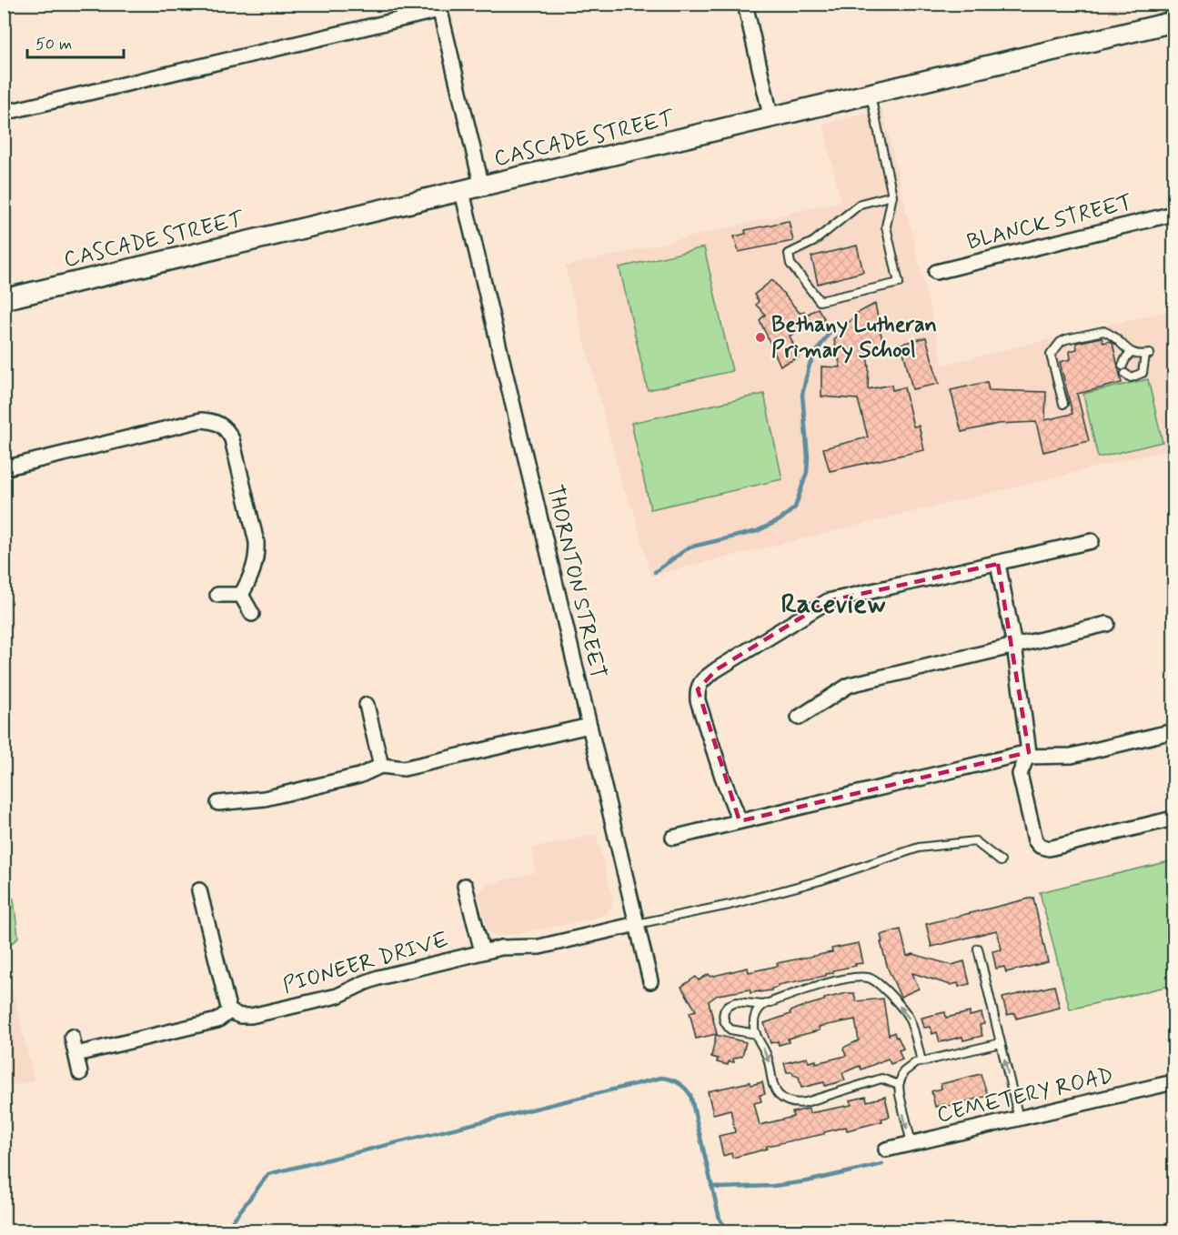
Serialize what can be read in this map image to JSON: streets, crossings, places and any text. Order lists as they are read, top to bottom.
{
  "streets": {
    "main road": ["CASCADE STREET"],
    "street": [
      "BLANCK STREET",
      "THORNTON STREET",
      "PIONEER DRIVE",
      "CEMETERY ROAD"
    ]
  },
  "crossings": [
    ["CASCADE STREET", "THORNTON STREET"],
    ["THORNTON STREET", "PIONEER DRIVE"]
  ],
  "districts": ["Raceview"],
  "places": ["Bethany Lutheran Primary School"],
  "scale_bar": "50 m"
}
